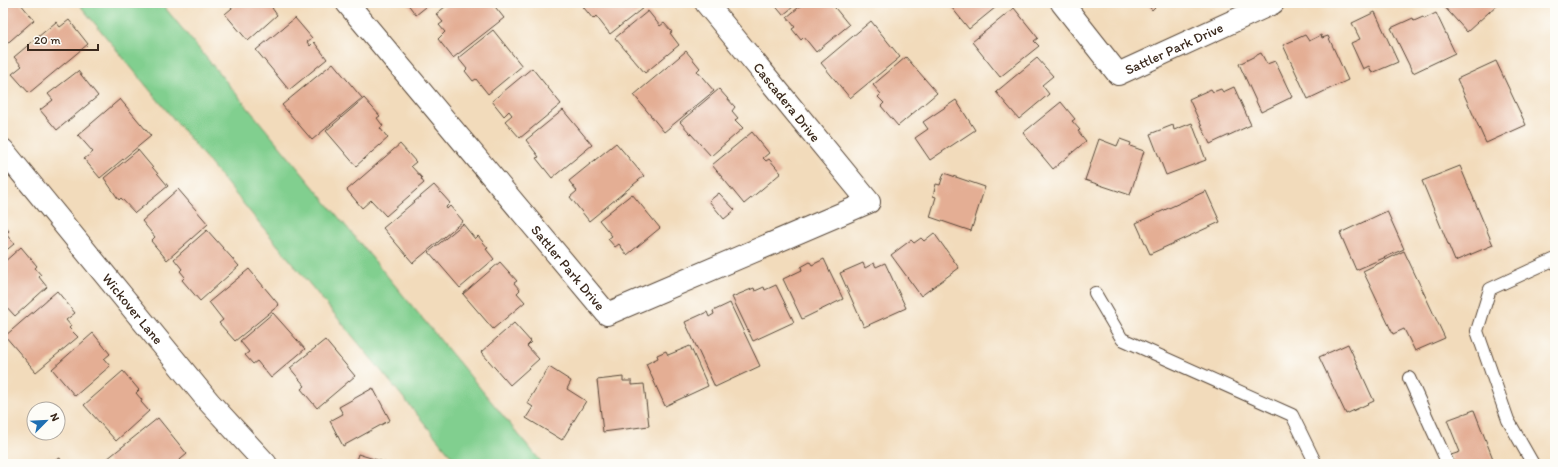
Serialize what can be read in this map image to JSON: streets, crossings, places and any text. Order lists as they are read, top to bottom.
{
  "streets": {
    "street": ["Sattler Park Drive", "Cascadera Drive", "Wickover Lane"]
  },
  "crossings": [
    ["Sattler Park Drive", "Cascadera Drive"]
  ],
  "scale_bar": "20 m",
  "north": "top right"
}
